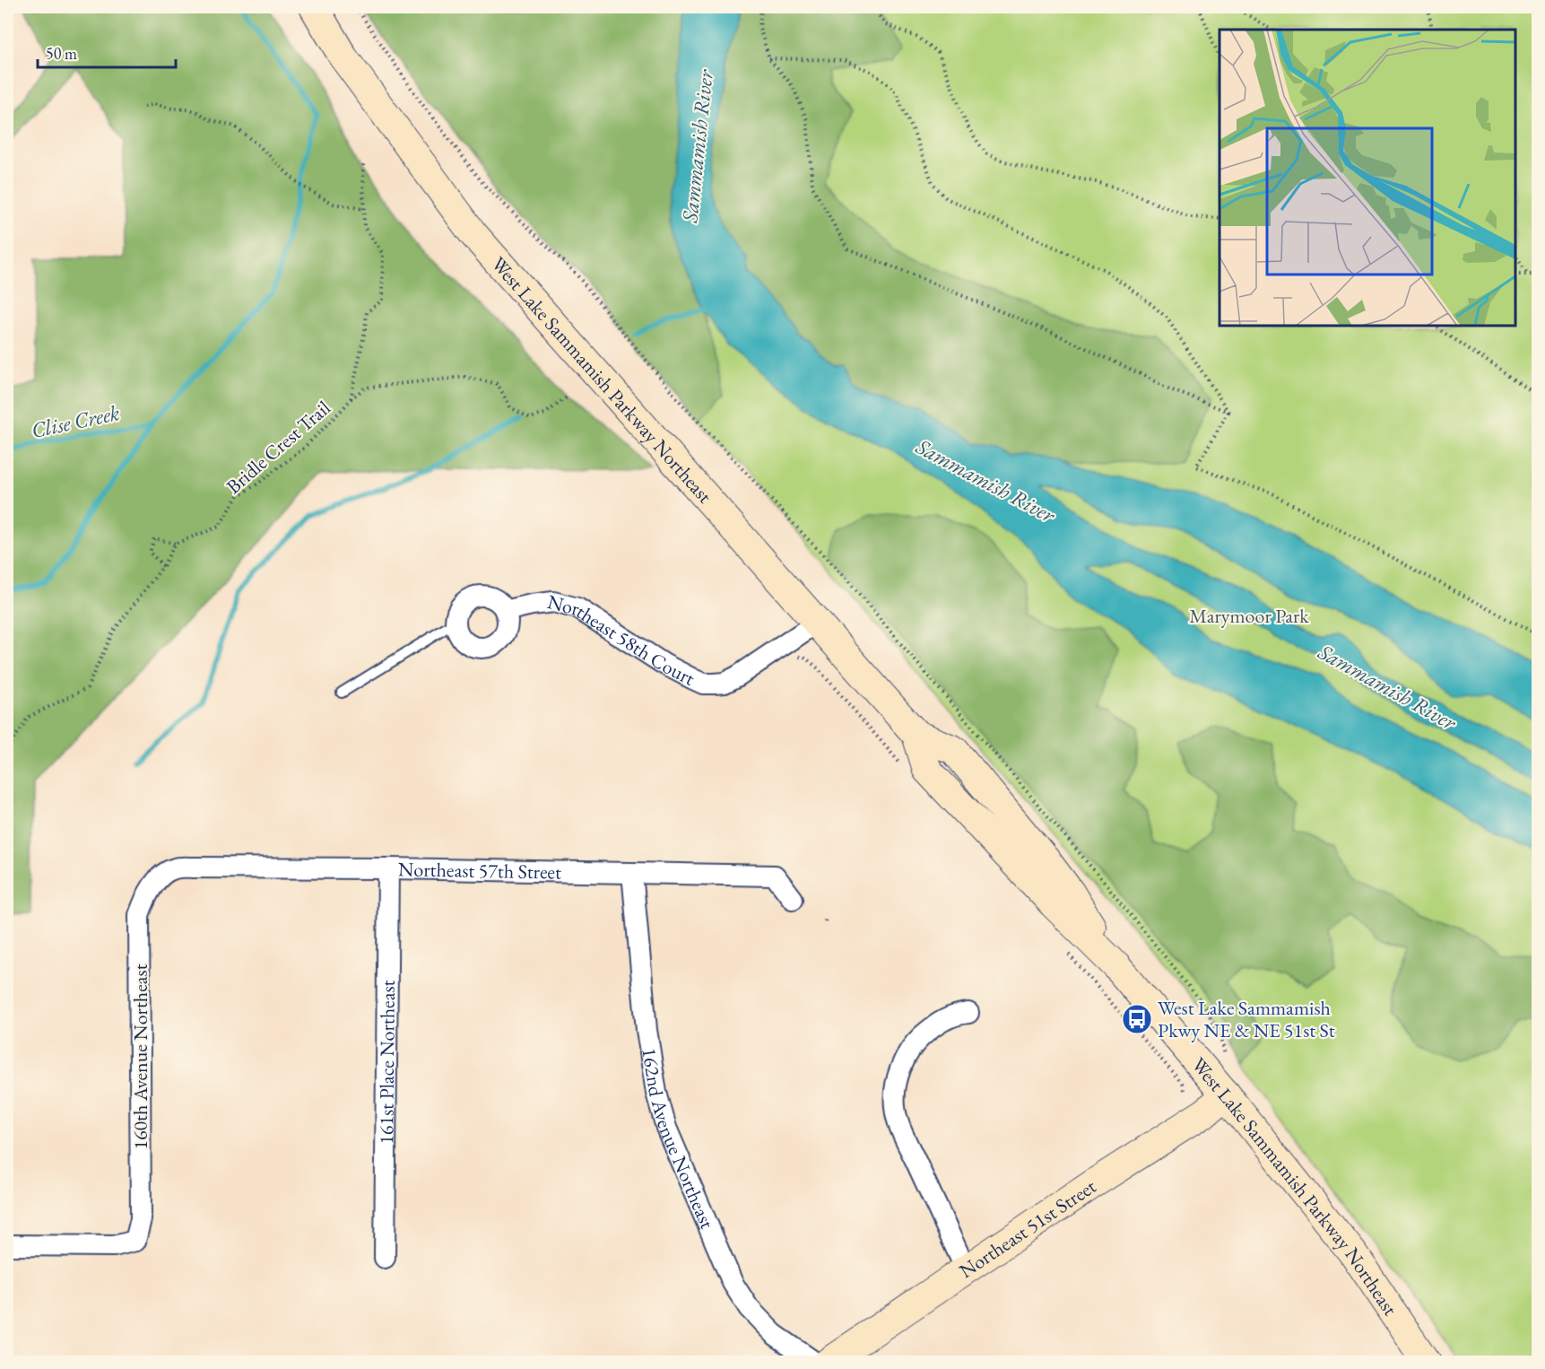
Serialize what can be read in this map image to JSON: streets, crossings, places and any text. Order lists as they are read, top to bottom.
{
  "streets": {
    "main road": ["West Lake Sammamish Parkway Northeast", "Northeast 51st Street"],
    "street": [
      "Northeast 58th Court",
      "Northeast 57th Street",
      "160th Avenue Northeast",
      "161st Place Northeast",
      "162nd Avenue Northeast"
    ],
    "path": ["Bridle Crest Trail"]
  },
  "crossings": [
    ["West Lake Sammamish Parkway Northeast", "Northeast 58th Court"],
    ["West Lake Sammamish Parkway Northeast", "Northeast 51st Street"],
    ["Northeast 57th Street", "160th Avenue Northeast"],
    ["Northeast 57th Street", "161st Place Northeast"],
    ["Northeast 57th Street", "162nd Avenue Northeast"]
  ],
  "water": ["Sammamish River", "Clise Creek"],
  "parks": ["Marymoor Park"],
  "places": {
    "bus stop": ["West Lake Sammamish Pkwy NE & NE 51st St"]
  },
  "scale_bar": "50 m"
}
